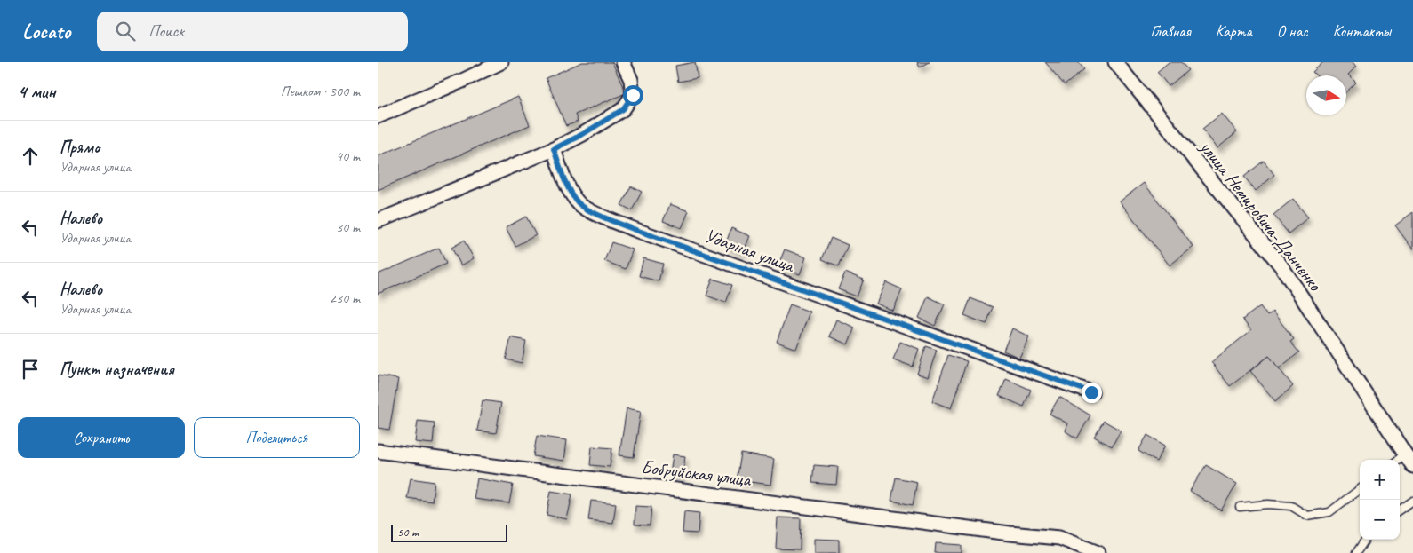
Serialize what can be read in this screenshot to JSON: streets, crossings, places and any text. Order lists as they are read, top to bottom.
{
  "streets": {
    "street": ["улица Немировича-Данченко", "Ударная улица", "Бобруйская улица"]
  },
  "scale_bar": "50 m",
  "north": "right",
  "page": {
    "header": "Locato",
    "search": "Поиск",
    "nav": [
      "Главная",
      "Карта",
      "О нас",
      "Контакты"
    ],
    "heading": ["4 мин", "Пешком · 300 m"],
    "list": [
      ["Прямо", "Ударная улица", "40 m"],
      ["Налево", "Ударная улица", "30 m"],
      ["Налево", "Ударная улица", "230 m"],
      "Пункт назначения"
    ],
    "buttons": ["Сохранить", "Поделиться"],
    "map_buttons": ["+", "−"],
    "scale": "50 m"
  }
}
